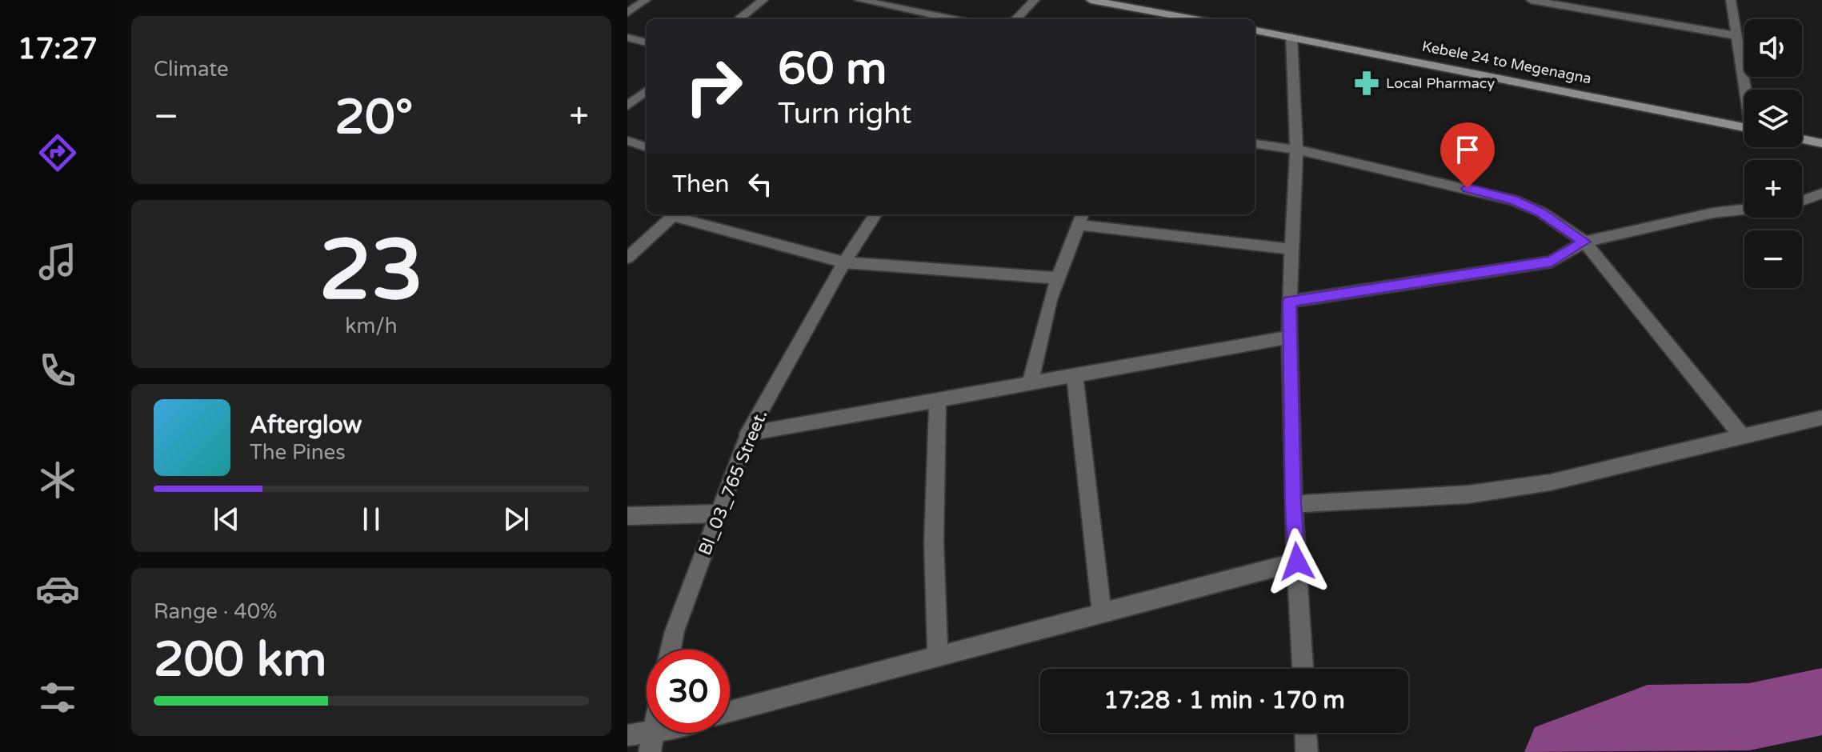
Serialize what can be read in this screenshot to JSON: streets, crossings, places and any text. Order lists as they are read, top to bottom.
{
  "streets": {
    "main road": ["Kebele 24 to Megenagna"],
    "street": ["Bl_03_765 Street."]
  },
  "places": {
    "pharmacy": ["Local Pharmacy"]
  },
  "page": {
    "tabs": "17:27",
    "tile": [
      "Climate",
      ["23", "km/h"],
      ["Range · 40%", "200 km"]
    ],
    "map_buttons": ["+", "−"],
    "turn": ["60 m", "Turn right"],
    "heat": ["−", "20°", "+"],
    "then": "Then",
    "song": ["Afterglow", "The Pines"],
    "limit": "30",
    "trip": "17:28 · 1 min · 170 m"
  }
}
